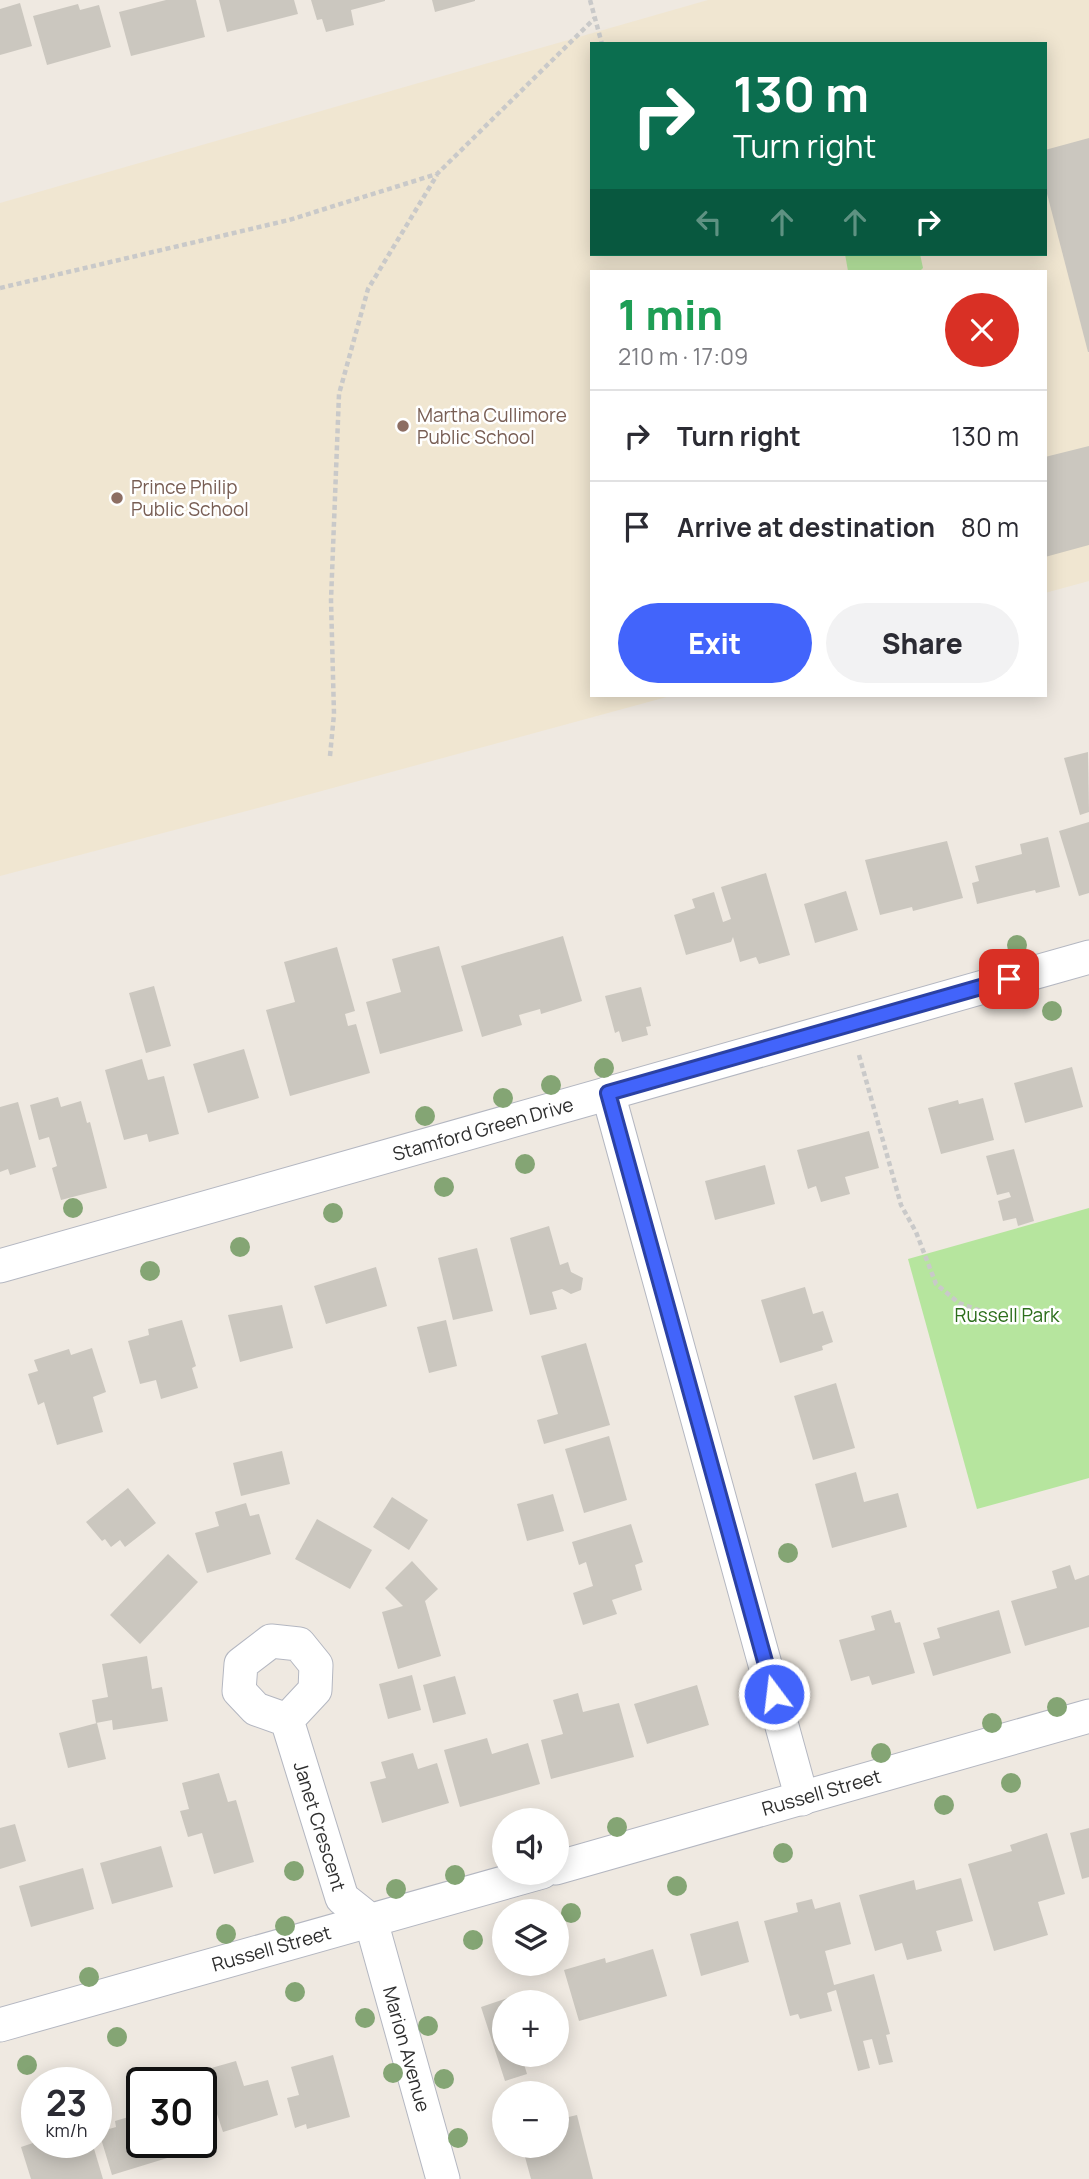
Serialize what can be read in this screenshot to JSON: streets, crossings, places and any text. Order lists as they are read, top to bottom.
{
  "streets": {
    "street": [
      "Stamford Green Drive",
      "Russell Street",
      "Janet Crescent",
      "Marion Avenue"
    ]
  },
  "crossings": [
    ["Russell Street", "Janet Crescent"],
    ["Russell Street", "Marion Avenue"],
    ["Janet Crescent", "Marion Avenue"]
  ],
  "parks": ["Russell Park"],
  "places": ["Martha Cullimore Public School", "Prince Philip Public School"],
  "page": {
    "turn": ["130 m", "Turn right"],
    "heading": ["1 min", "210 m · 17:09"],
    "list": [
      {
        "name": "Turn right",
        "value": "130 m"
      },
      {
        "name": "Arrive at destination",
        "value": "80 m"
      }
    ],
    "buttons": ["Exit", "Share"],
    "map_buttons": ["+", "−"],
    "speed": "23 km/h",
    "limit": "30"
  }
}
